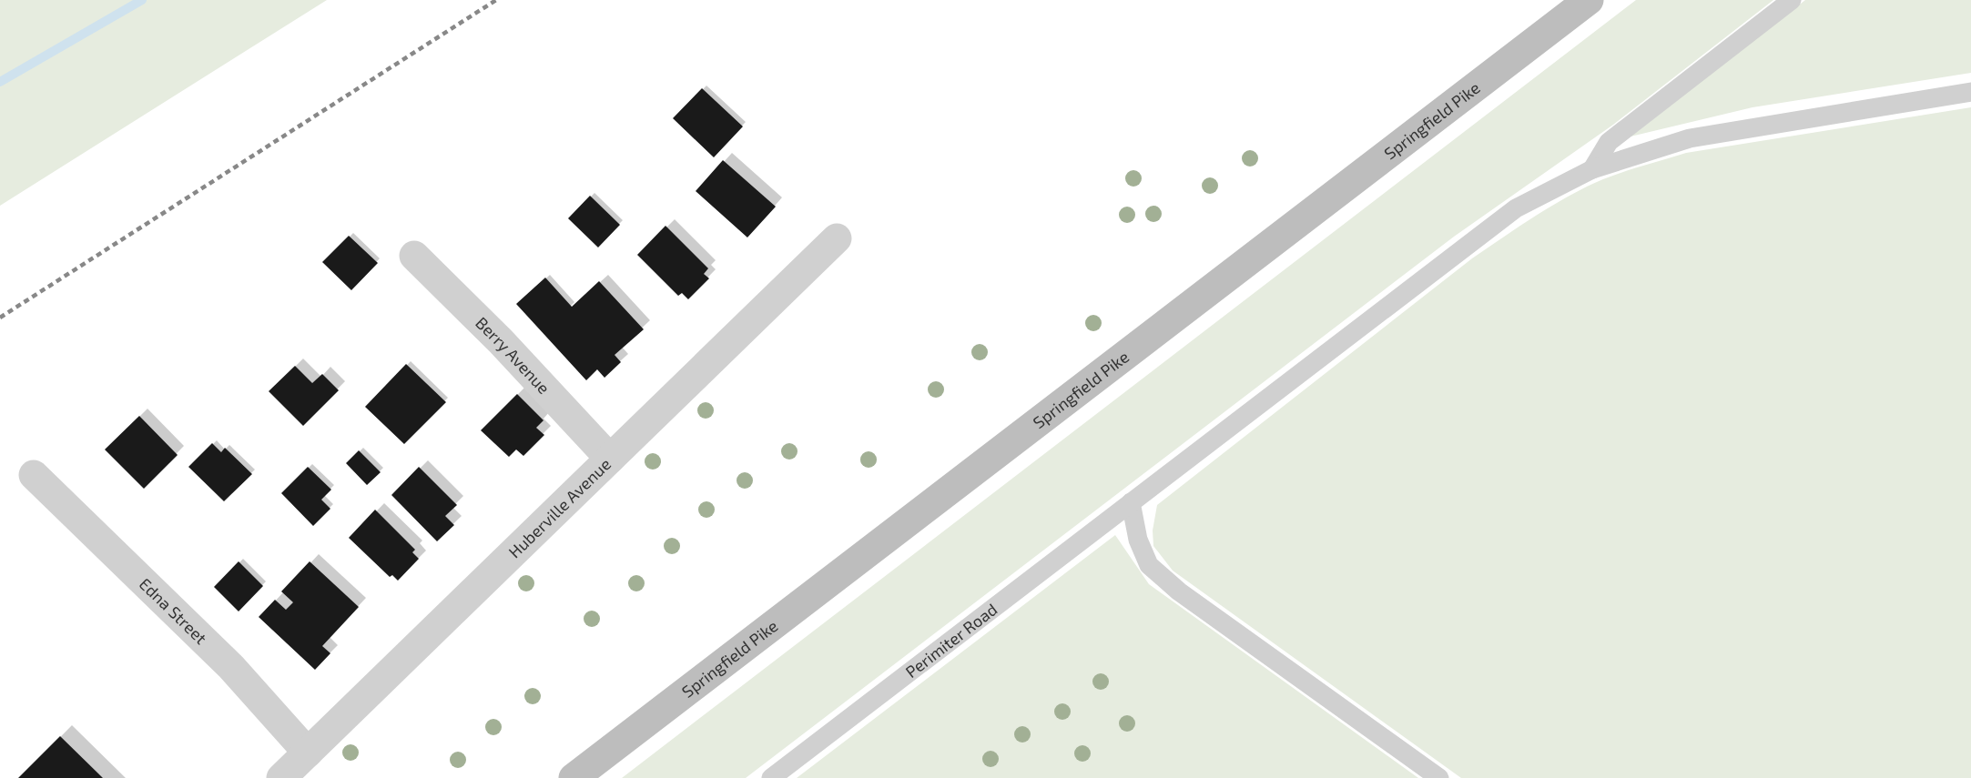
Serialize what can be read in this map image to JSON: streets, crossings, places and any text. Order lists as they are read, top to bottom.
{
  "streets": {
    "main road": ["Springfield Pike"],
    "street": ["Berry Avenue", "Huberville Avenue", "Edna Street"],
    "lane": ["Perimiter Road"]
  },
  "crossings": [
    ["Berry Avenue", "Huberville Avenue"],
    ["Huberville Avenue", "Edna Street"]
  ]
}
